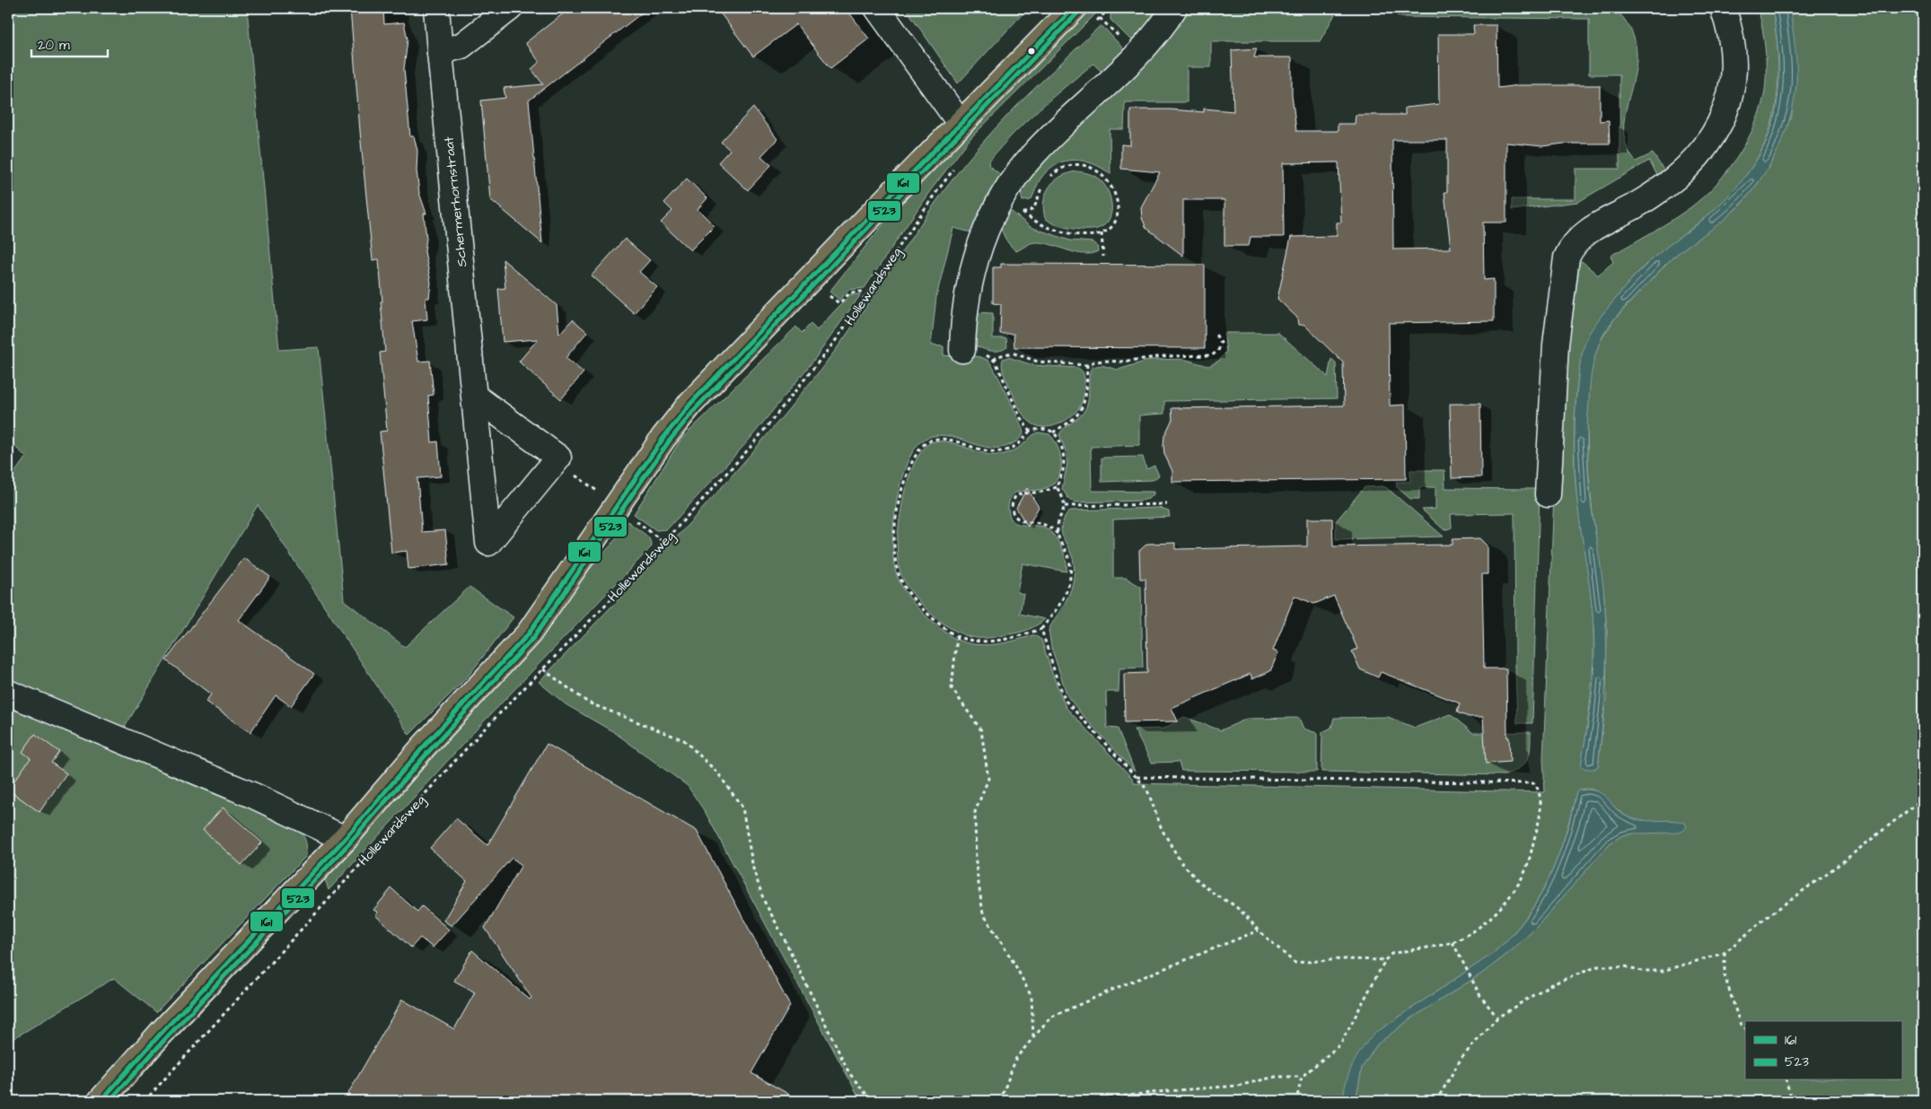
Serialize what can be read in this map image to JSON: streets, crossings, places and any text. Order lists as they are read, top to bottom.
{
  "streets": {
    "main road": ["Hollewandsweg"],
    "street": ["Schermerhornstraat"]
  },
  "lines": ["transit line 161", "transit line 523"],
  "legend": ["161", "523"],
  "scale_bar": "20 m"
}
